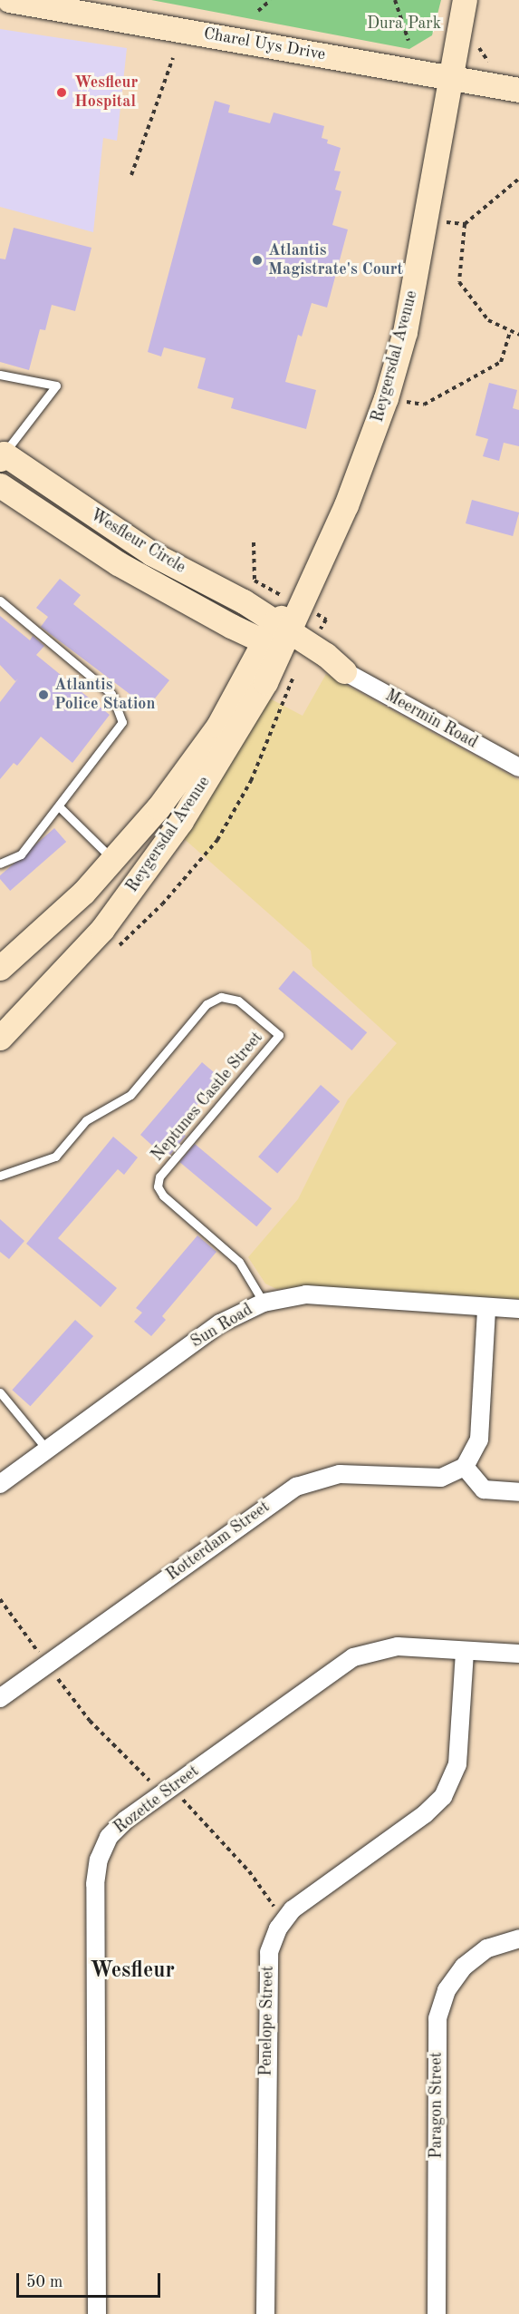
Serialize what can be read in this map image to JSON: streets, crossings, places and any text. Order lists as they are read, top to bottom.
{
  "streets": {
    "main road": [
      "Charel Uys Drive",
      "Reygersdal Avenue",
      "Wesfleur Circle",
      "Meermin Road"
    ],
    "street": [
      "Sun Road",
      "Rotterdam Street",
      "Rozette Street",
      "Penelope Street",
      "Paragon Street"
    ],
    "lane": ["Neptunes Castle Street"]
  },
  "crossings": [
    ["Charel Uys Drive", "Reygersdal Avenue"],
    ["Reygersdal Avenue", "Wesfleur Circle"],
    ["Reygersdal Avenue", "Meermin Road"],
    ["Wesfleur Circle", "Meermin Road"],
    ["Neptunes Castle Street", "Sun Road"],
    ["Rozette Street", "Penelope Street"]
  ],
  "districts": ["Wesfleur"],
  "parks": ["Dura Park"],
  "places": ["Wesfleur Hospital", "Atlantis Magistrate's Court", "Atlantis Police Station"],
  "scale_bar": "50 m"
}
